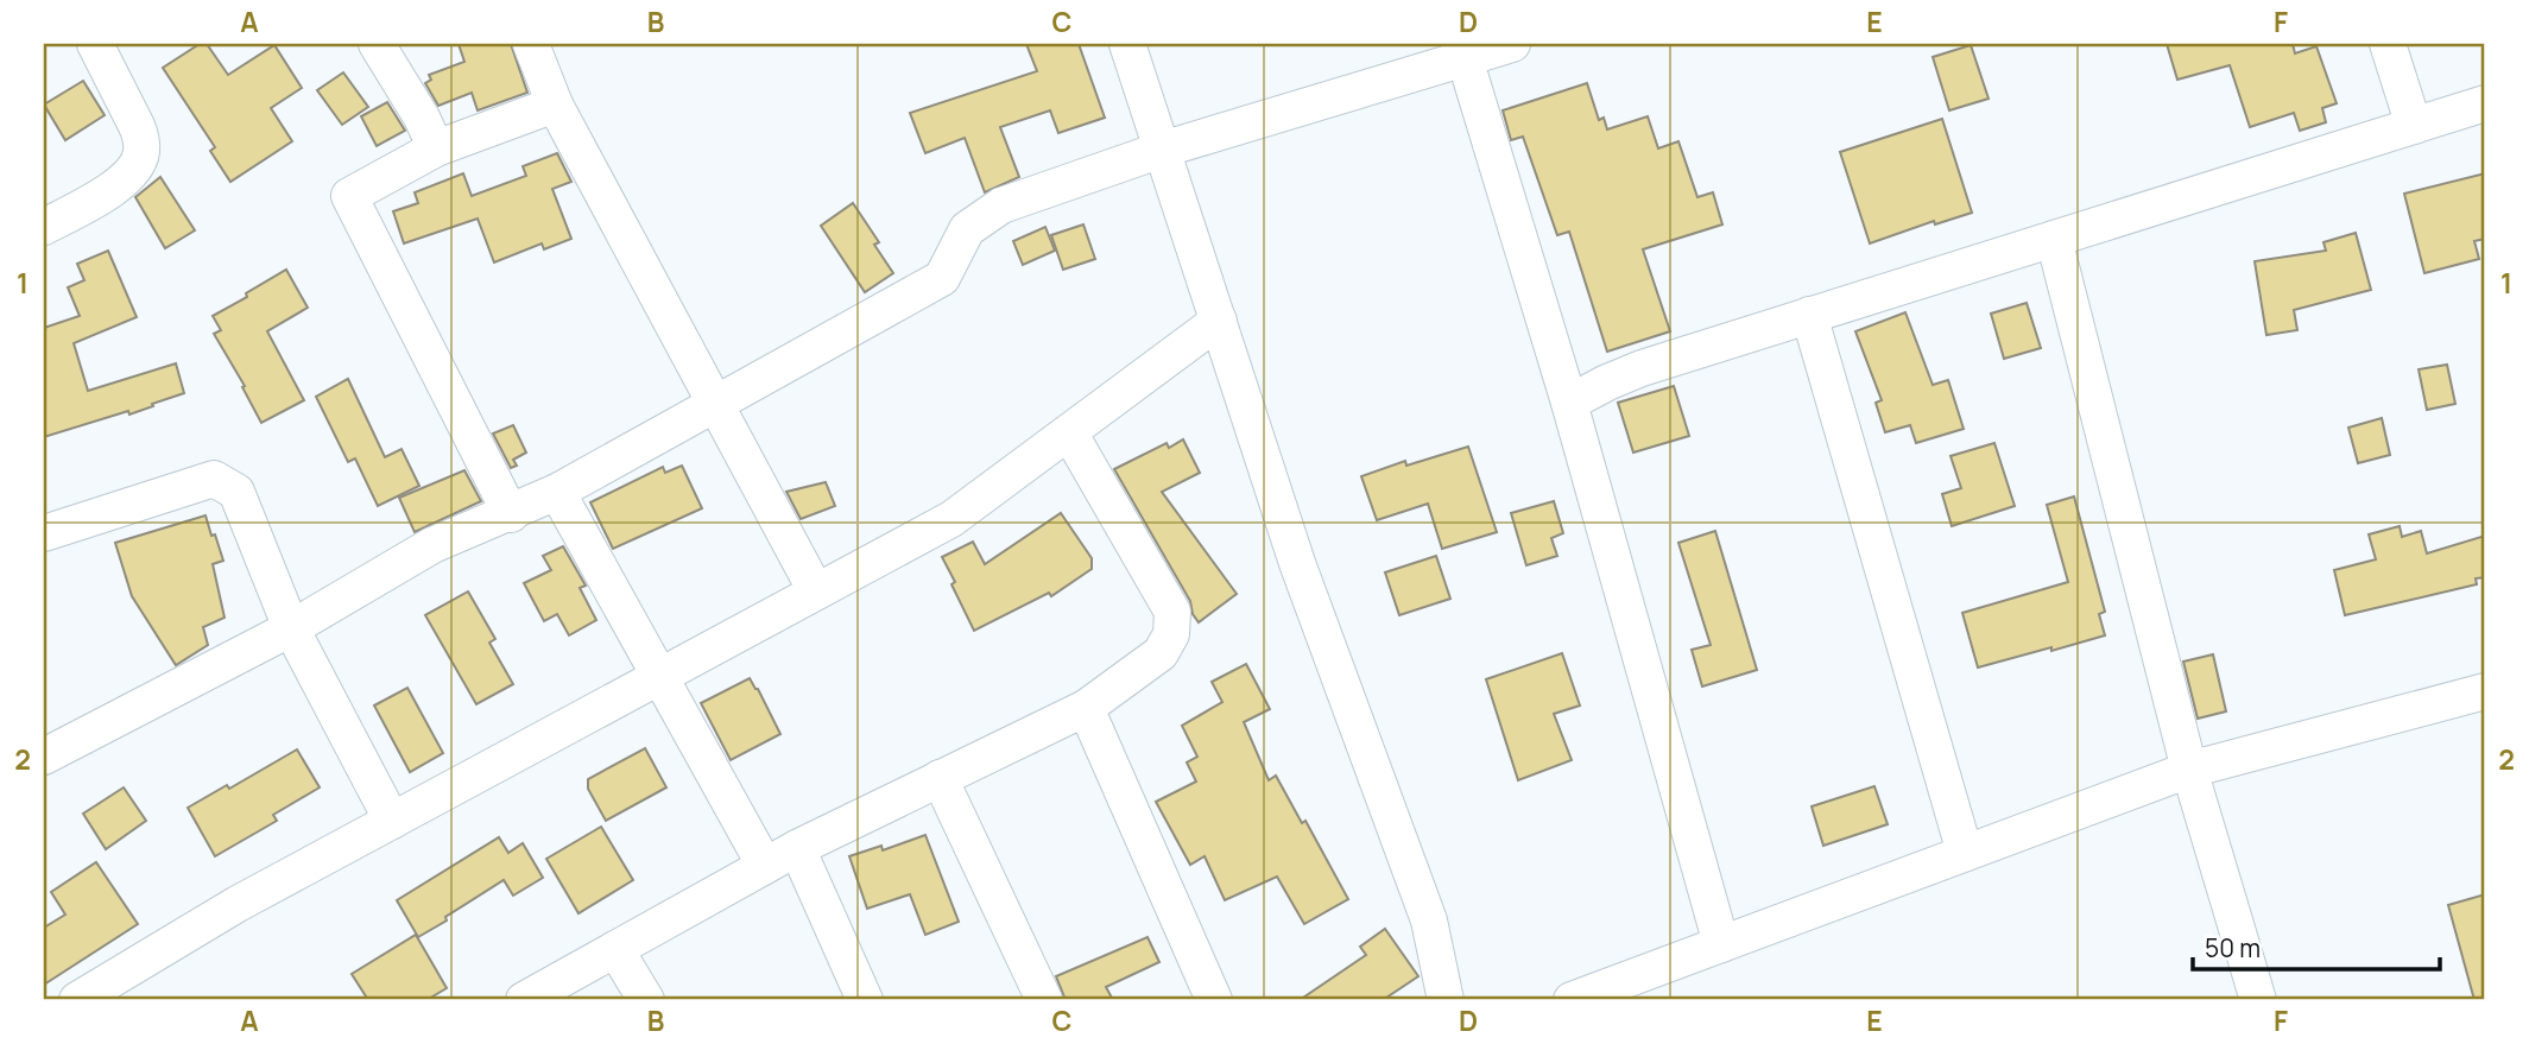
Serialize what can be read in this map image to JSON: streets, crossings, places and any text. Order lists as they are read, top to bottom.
{
  "scale_bar": "50 m",
  "grid": {
    "columns": [
      "A",
      "B",
      "C",
      "D",
      "E",
      "F"
    ],
    "rows": ["1", "2"]
  }
}
